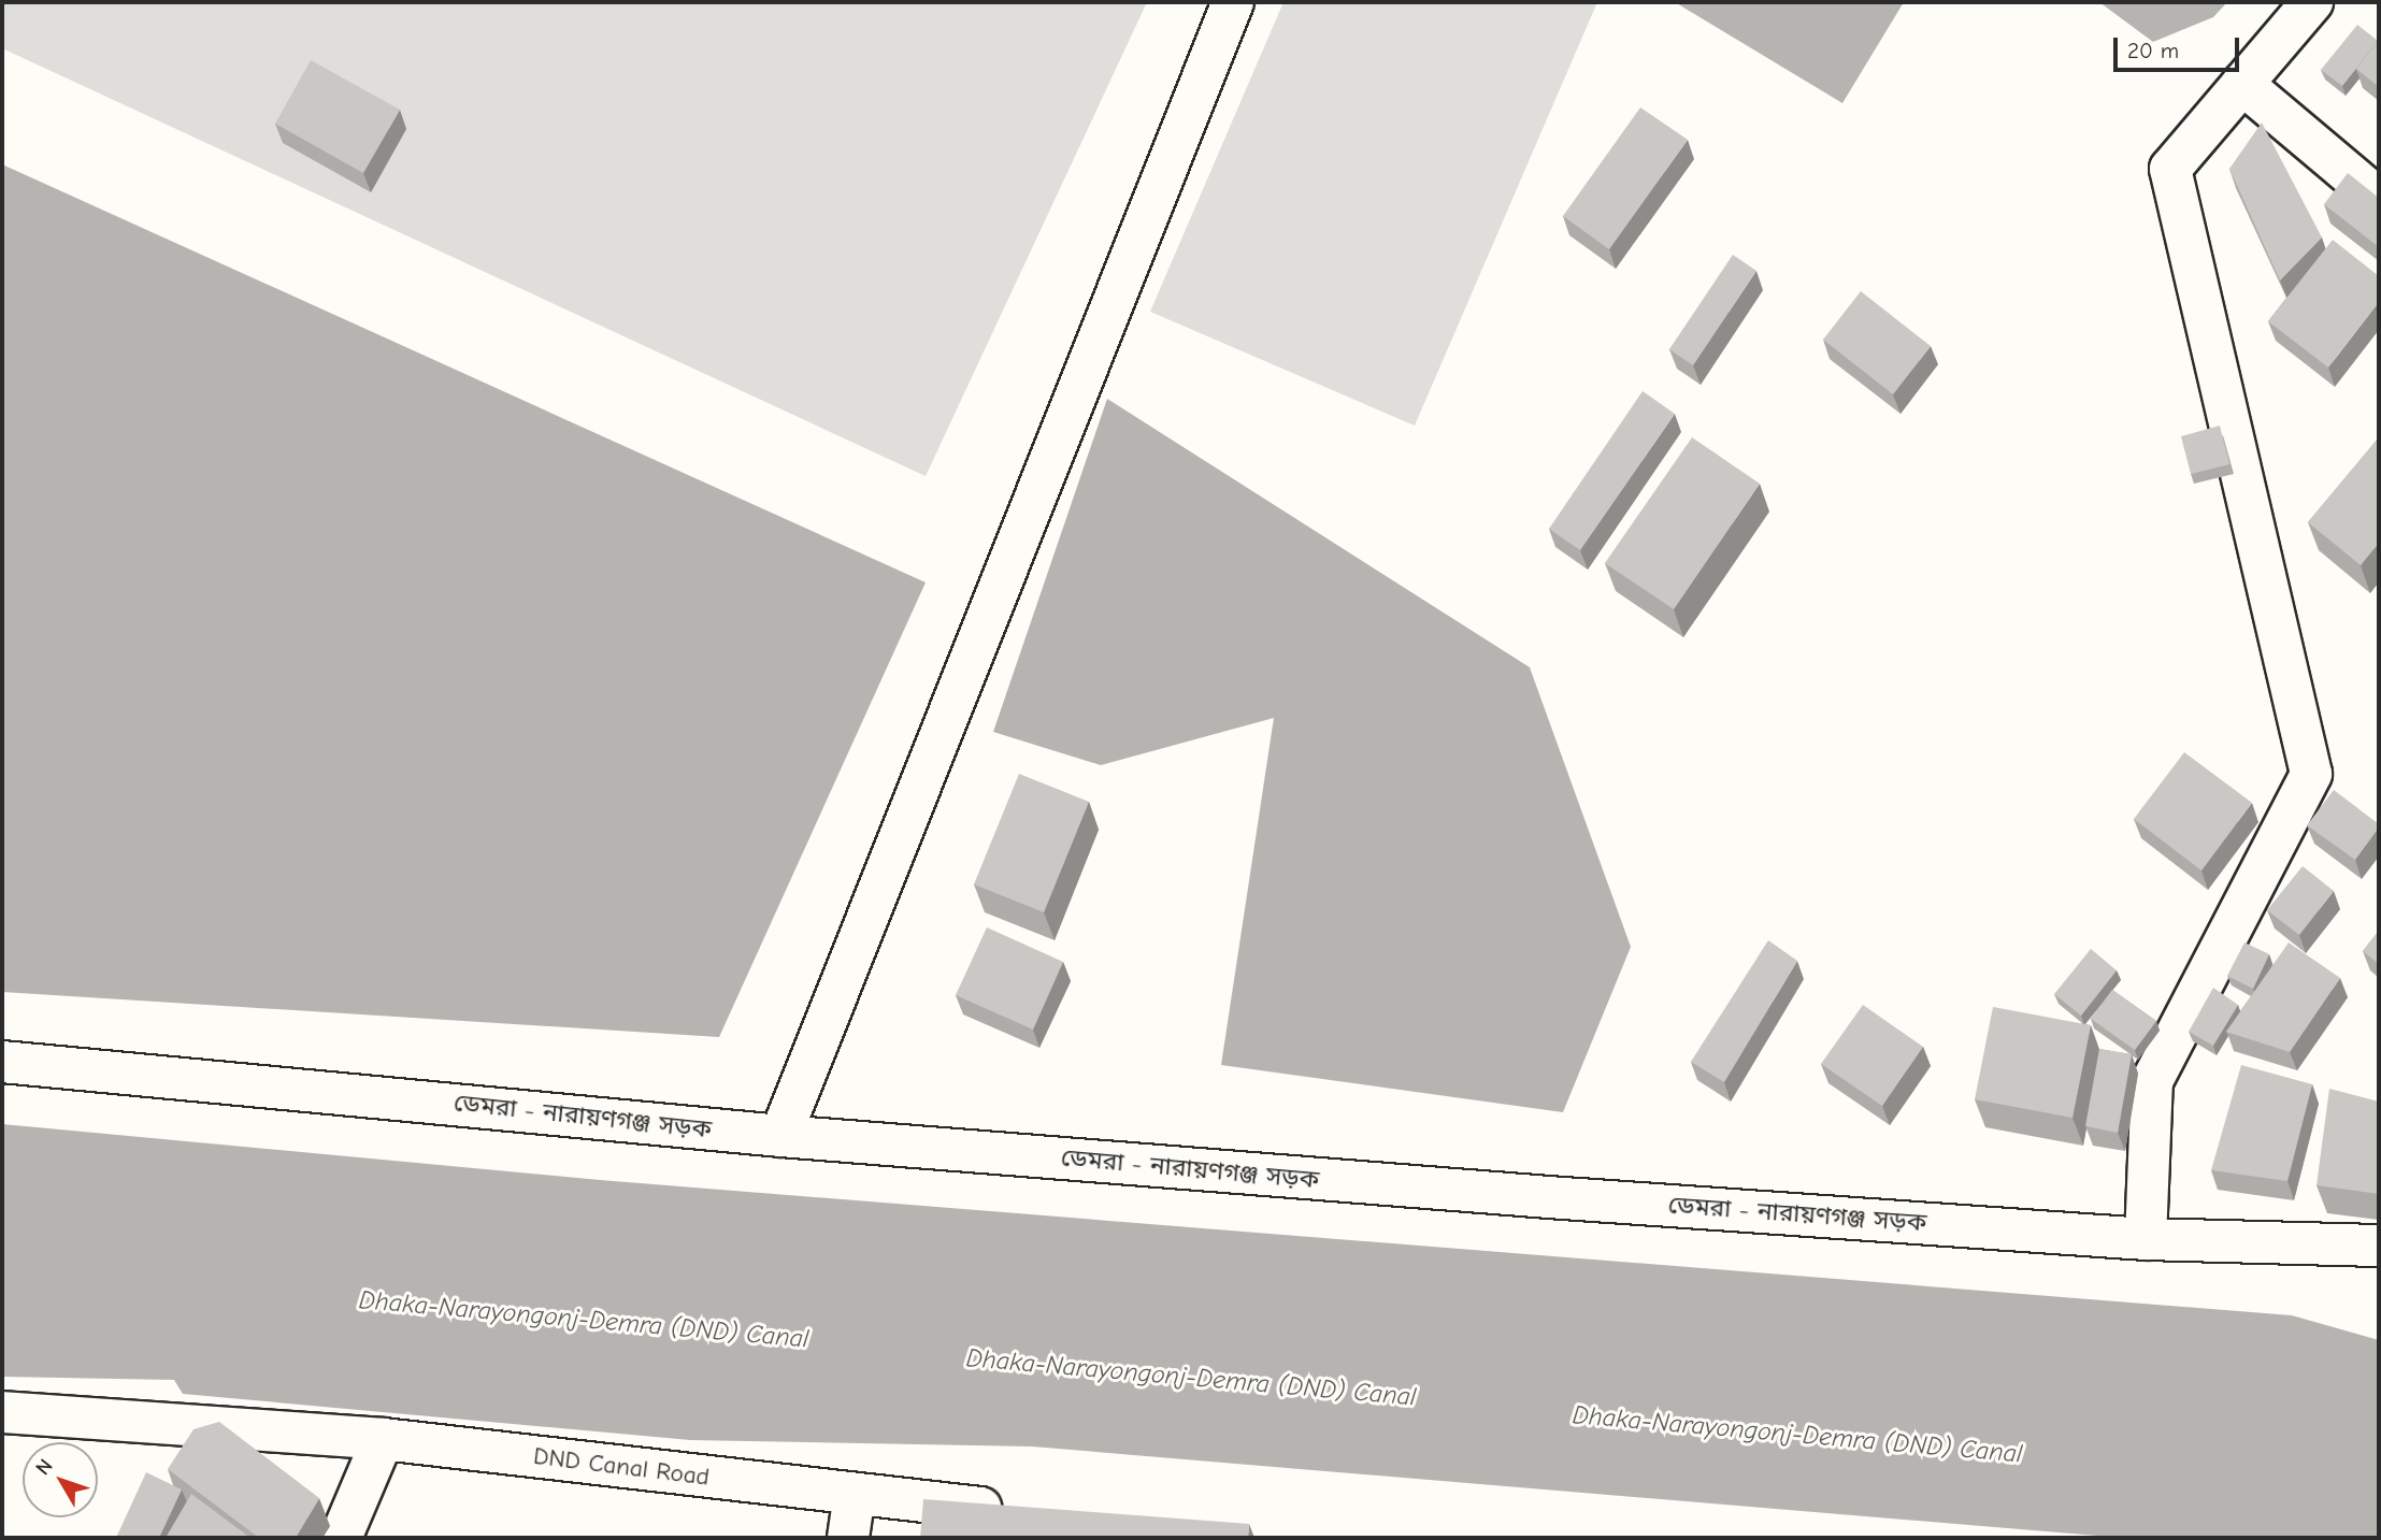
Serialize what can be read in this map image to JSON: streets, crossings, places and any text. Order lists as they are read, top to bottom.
{
  "streets": {
    "street": ["ডেমরা - নারায়ণগঞ্জ সড়ক", "DND Canal Road"]
  },
  "water": ["Dhaka-Narayongonj-Demra (DND) Canal"],
  "scale_bar": "20 m",
  "north": "top left"
}
